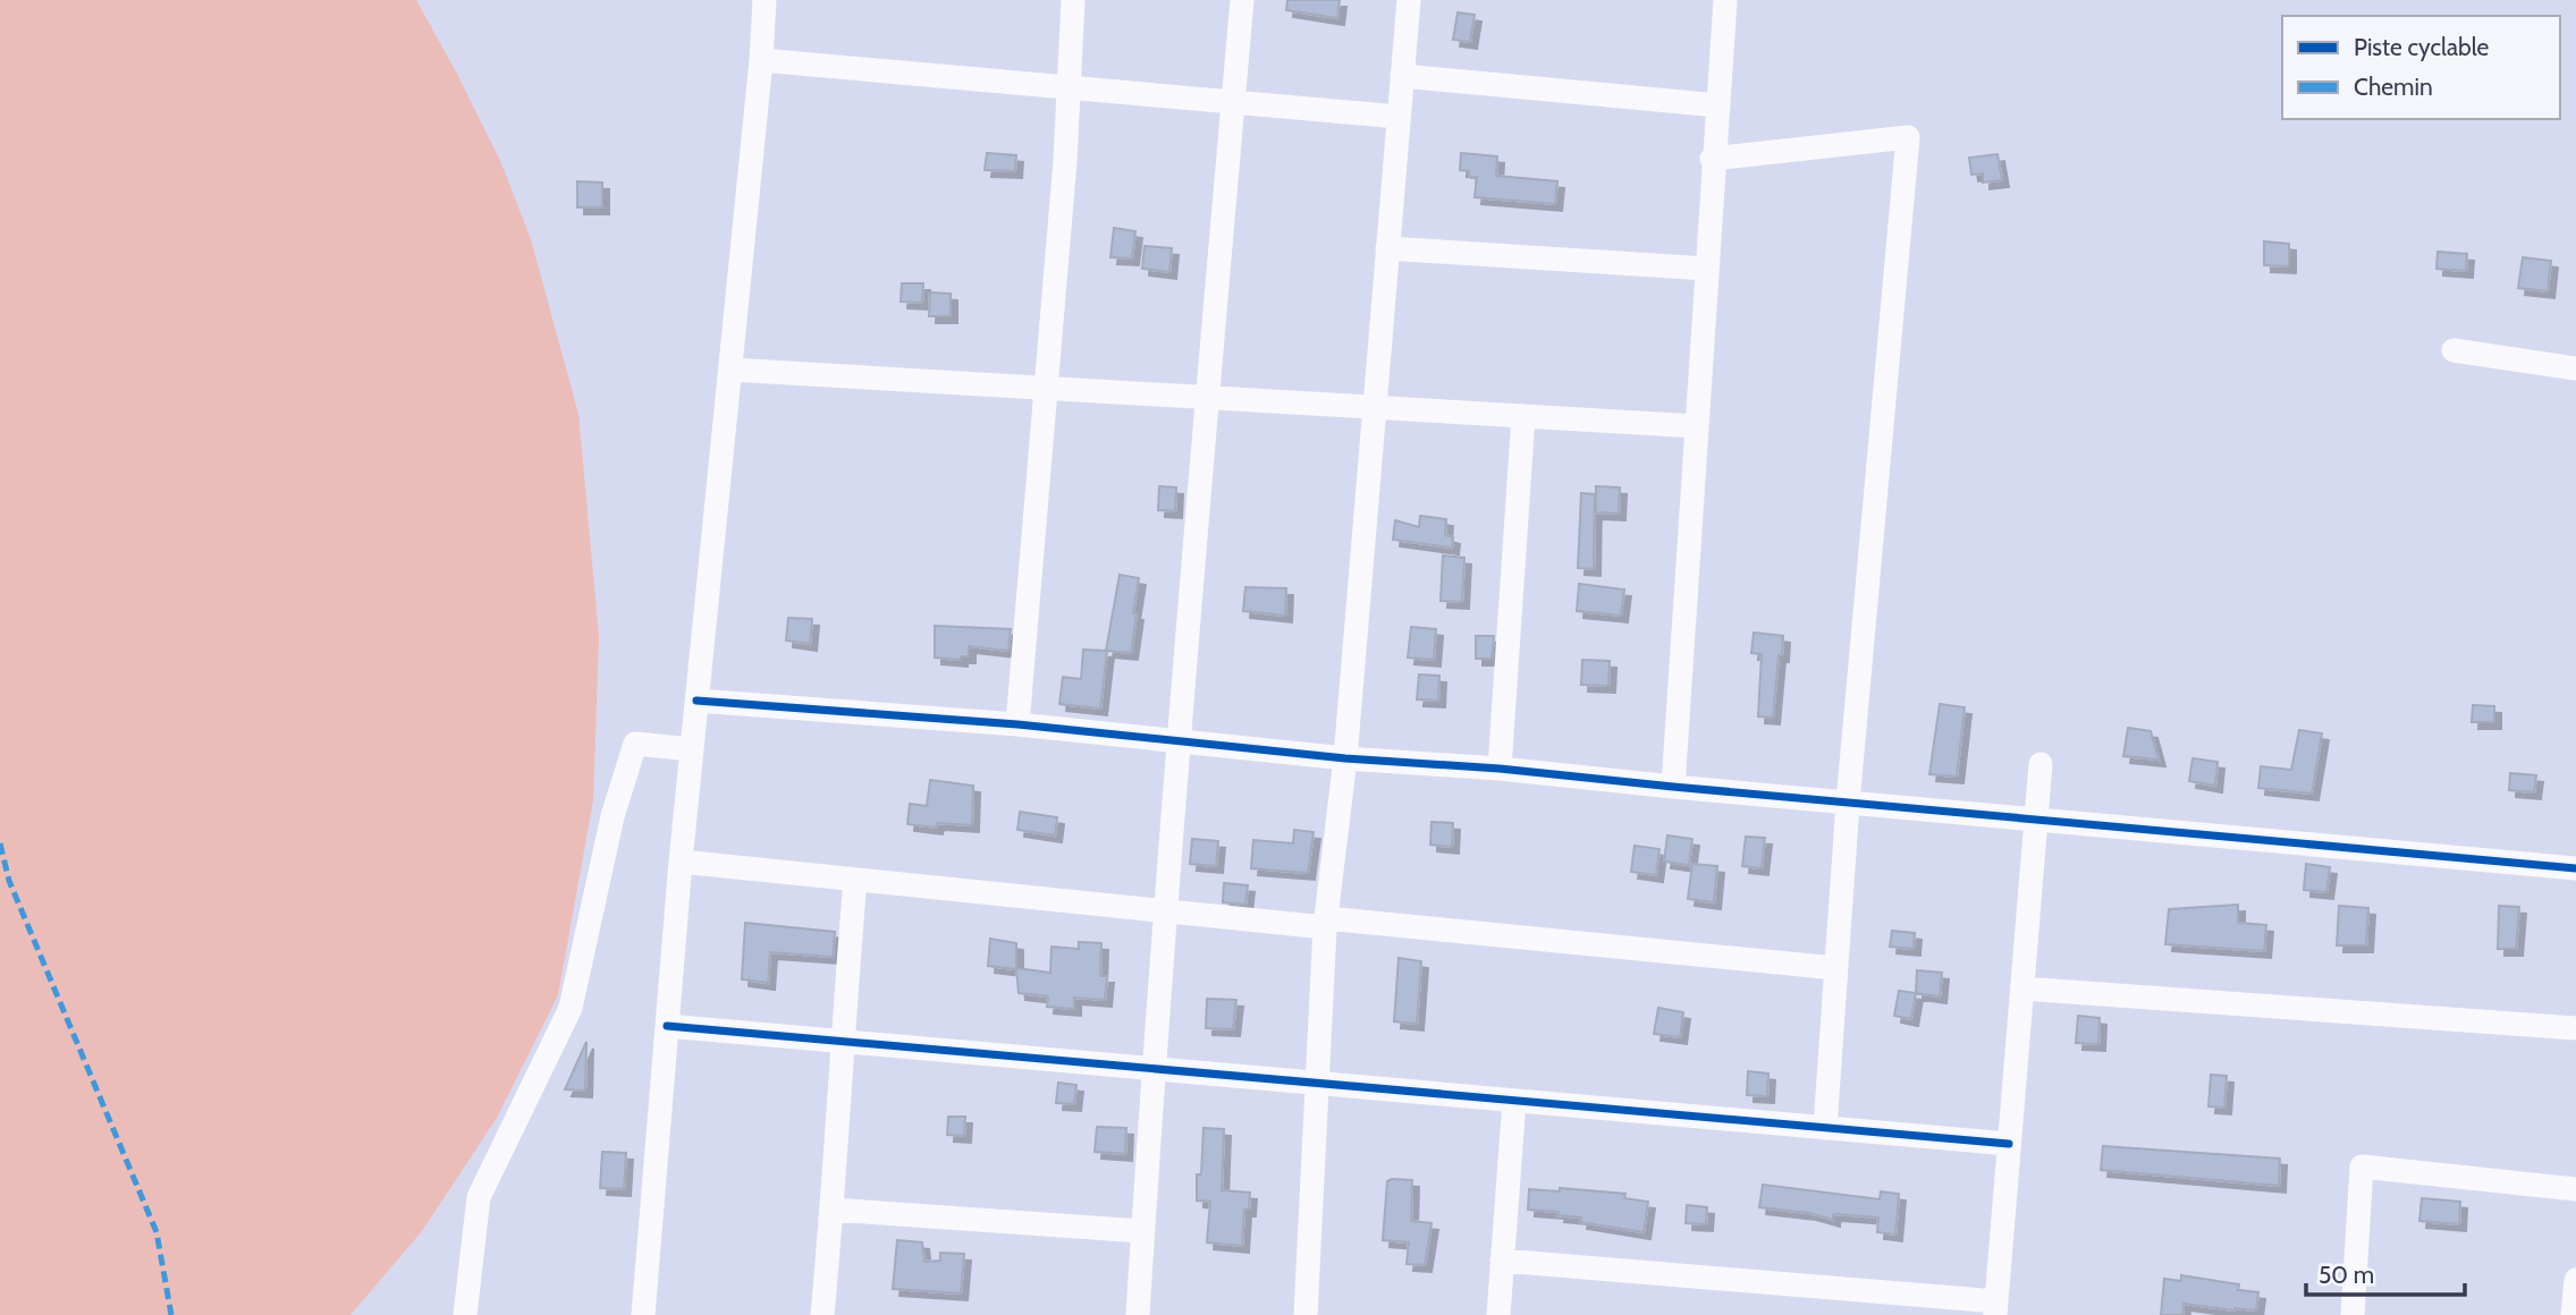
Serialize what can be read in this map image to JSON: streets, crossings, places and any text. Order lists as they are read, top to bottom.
{
  "legend": ["Piste cyclable", "Chemin"],
  "scale_bar": "50 m"
}
